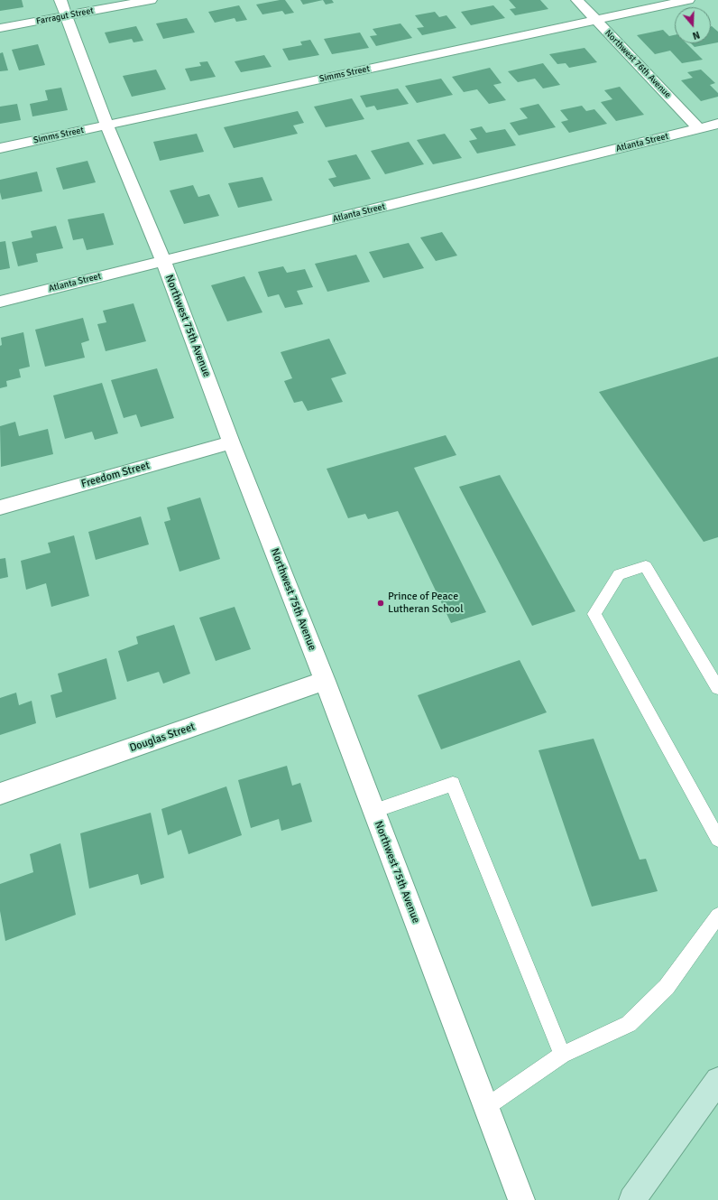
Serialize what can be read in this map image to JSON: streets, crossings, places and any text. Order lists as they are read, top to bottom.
{
  "streets": {
    "street": [
      "Farragut Street",
      "Northwest 76th Avenue",
      "Simms Street",
      "Atlanta Street",
      "Northwest 75th Avenue",
      "Freedom Street",
      "Douglas Street"
    ]
  },
  "crossings": [
    ["Farragut Street", "Northwest 75th Avenue"],
    ["Northwest 76th Avenue", "Simms Street"],
    ["Northwest 76th Avenue", "Atlanta Street"],
    ["Simms Street", "Northwest 75th Avenue"],
    ["Atlanta Street", "Northwest 75th Avenue"],
    ["Northwest 75th Avenue", "Freedom Street"],
    ["Northwest 75th Avenue", "Douglas Street"]
  ],
  "places": ["Prince of Peace Lutheran School"],
  "north": "bottom"
}
